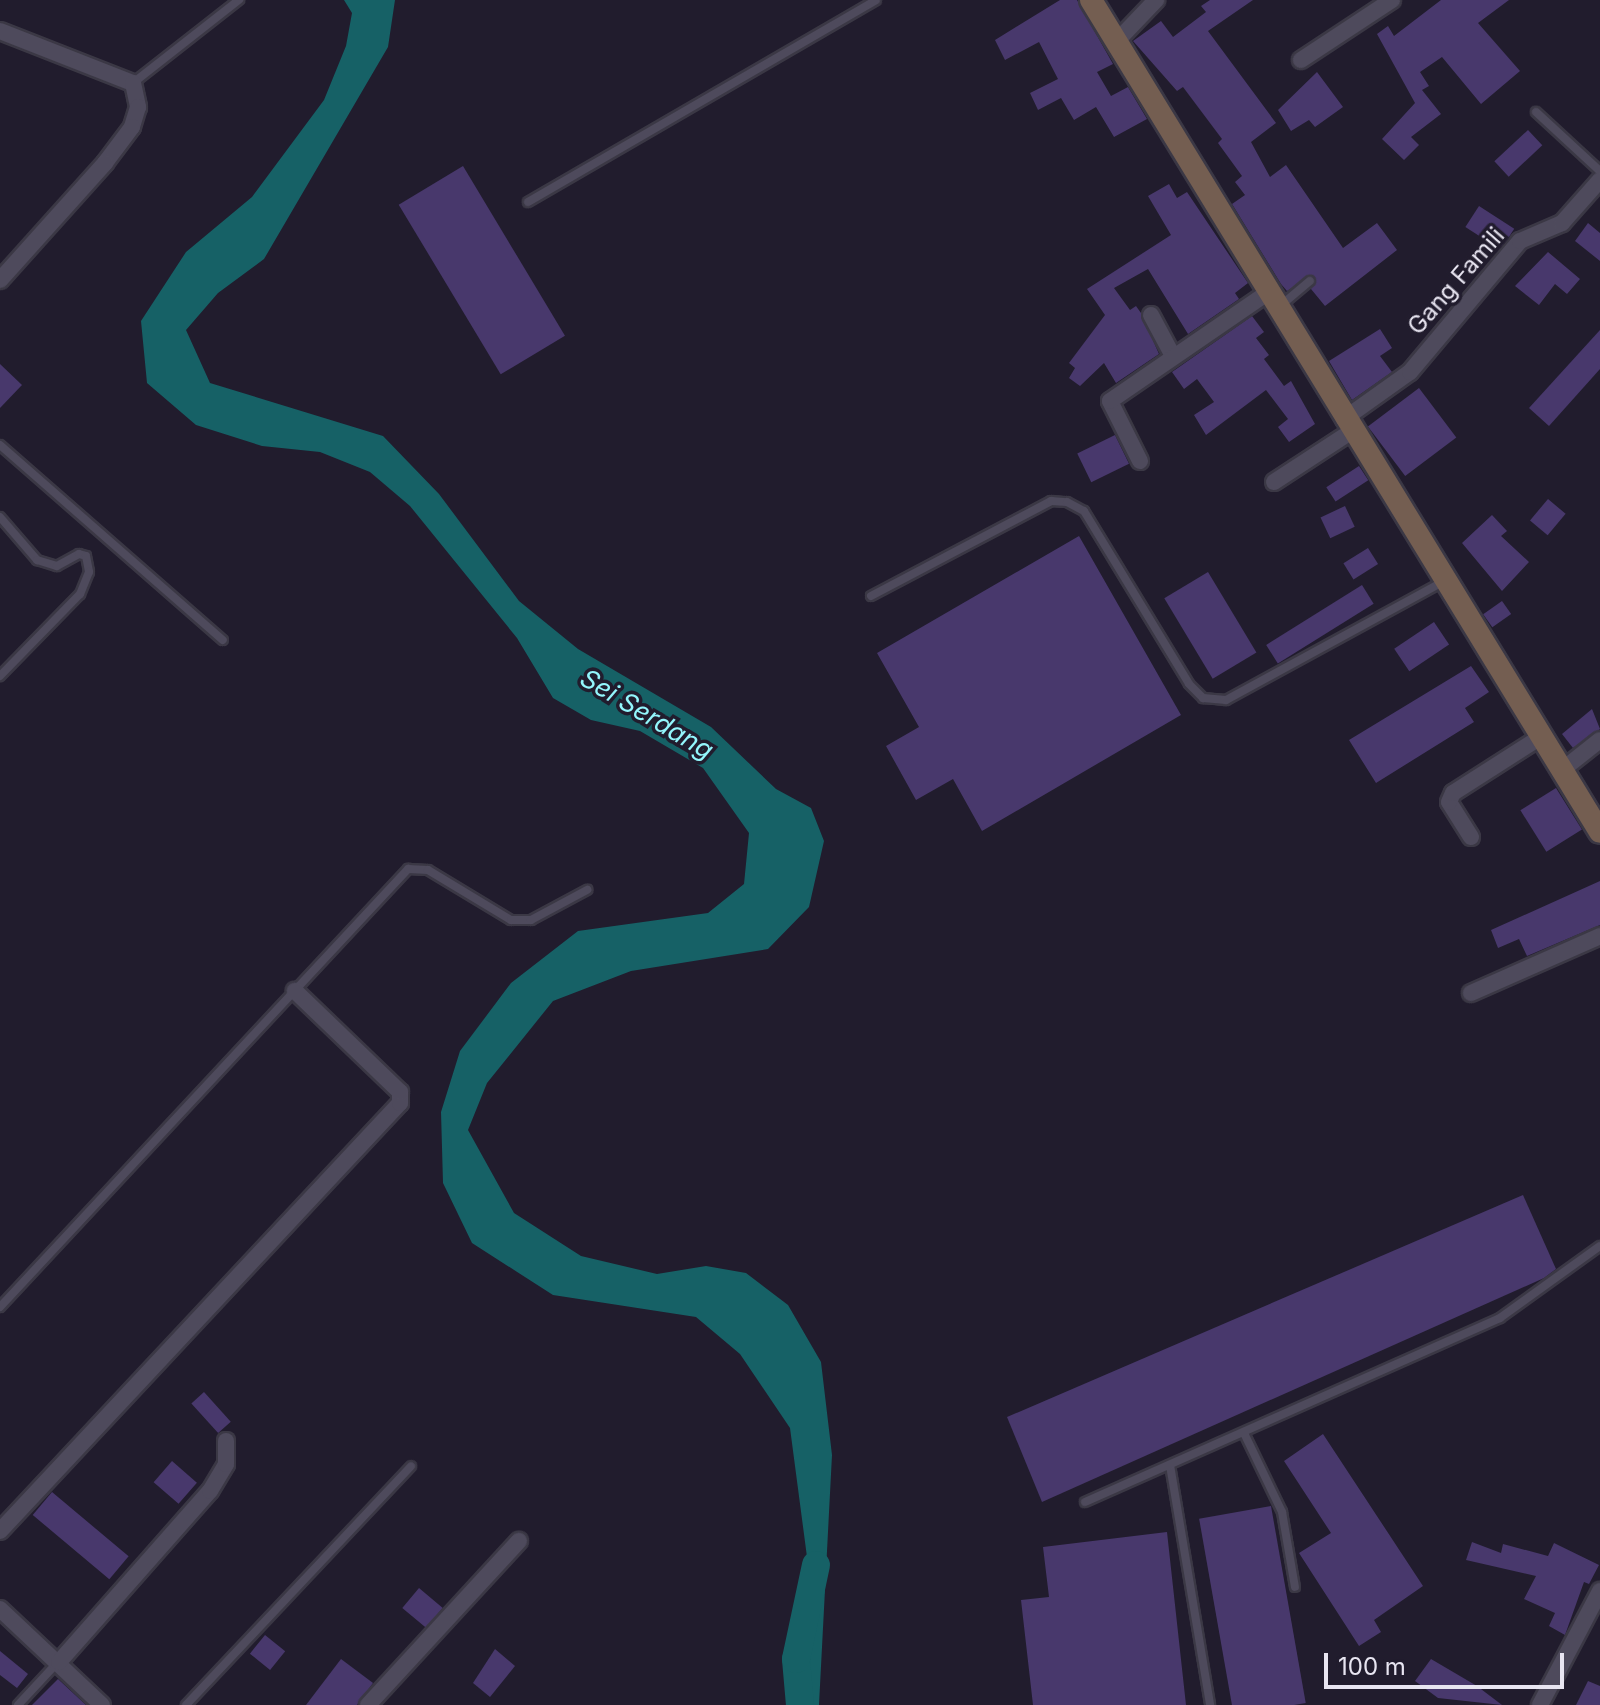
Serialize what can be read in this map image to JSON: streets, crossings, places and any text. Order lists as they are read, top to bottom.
{
  "streets": {
    "street": ["Gang Famili"]
  },
  "water": ["Sei Serdang"],
  "scale_bar": "100 m"
}
